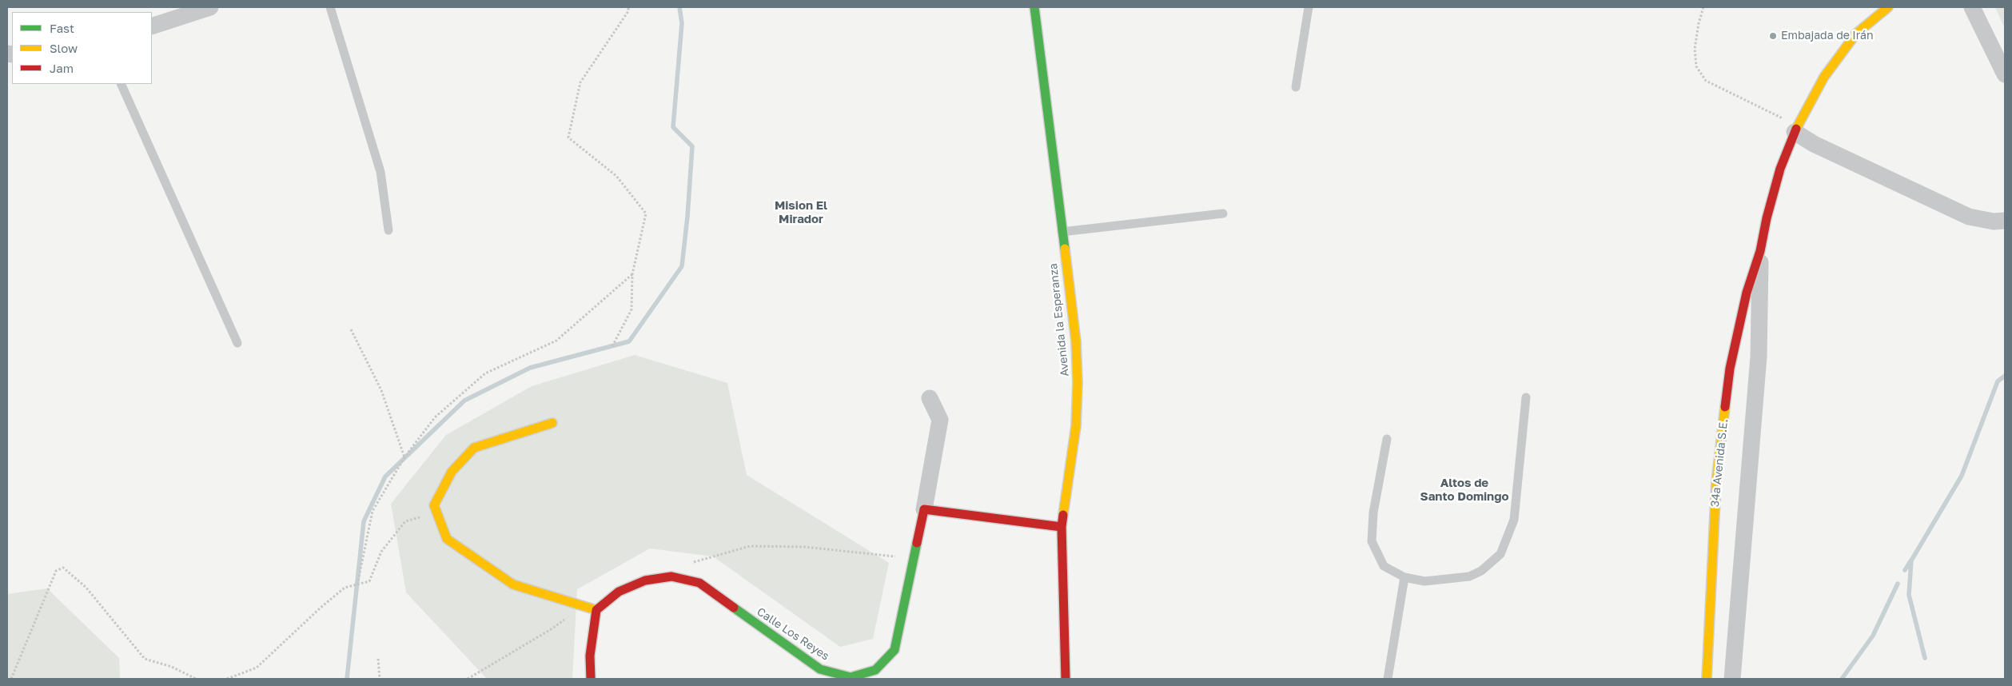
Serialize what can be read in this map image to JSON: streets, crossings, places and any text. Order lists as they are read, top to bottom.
{
  "streets": {
    "street": ["Avenida la Esperanza", "34a Avenida S.E.", "Calle Los Reyes"]
  },
  "districts": ["Mision El Mirador", "Altos de Santo Domingo"],
  "places": ["Embajada de Irán"],
  "legend": ["Fast", "Slow", "Jam"]
}
